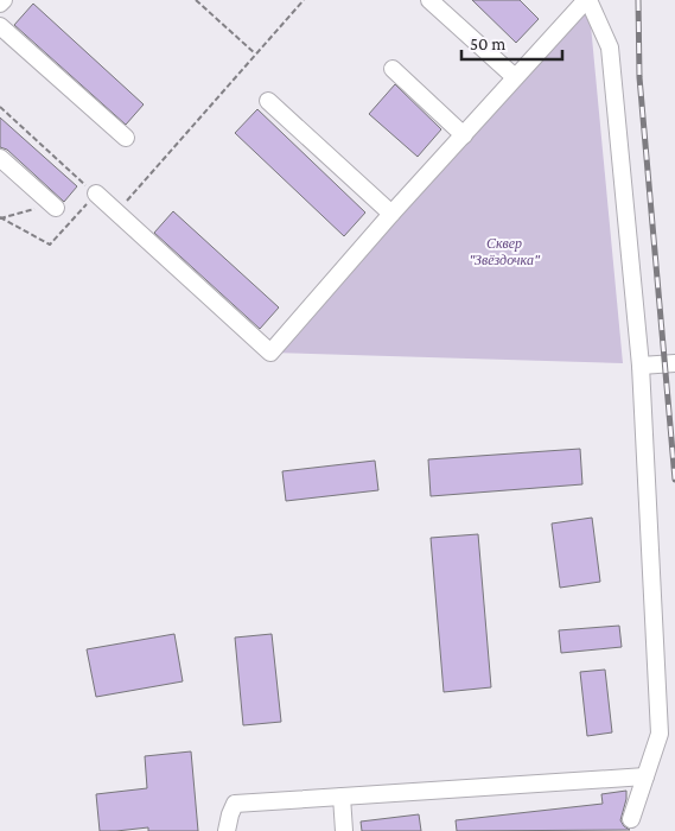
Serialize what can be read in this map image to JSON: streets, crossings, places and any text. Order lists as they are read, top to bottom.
{
  "parks": ["Сквер \"Звёздочка\""],
  "scale_bar": "50 m"
}
